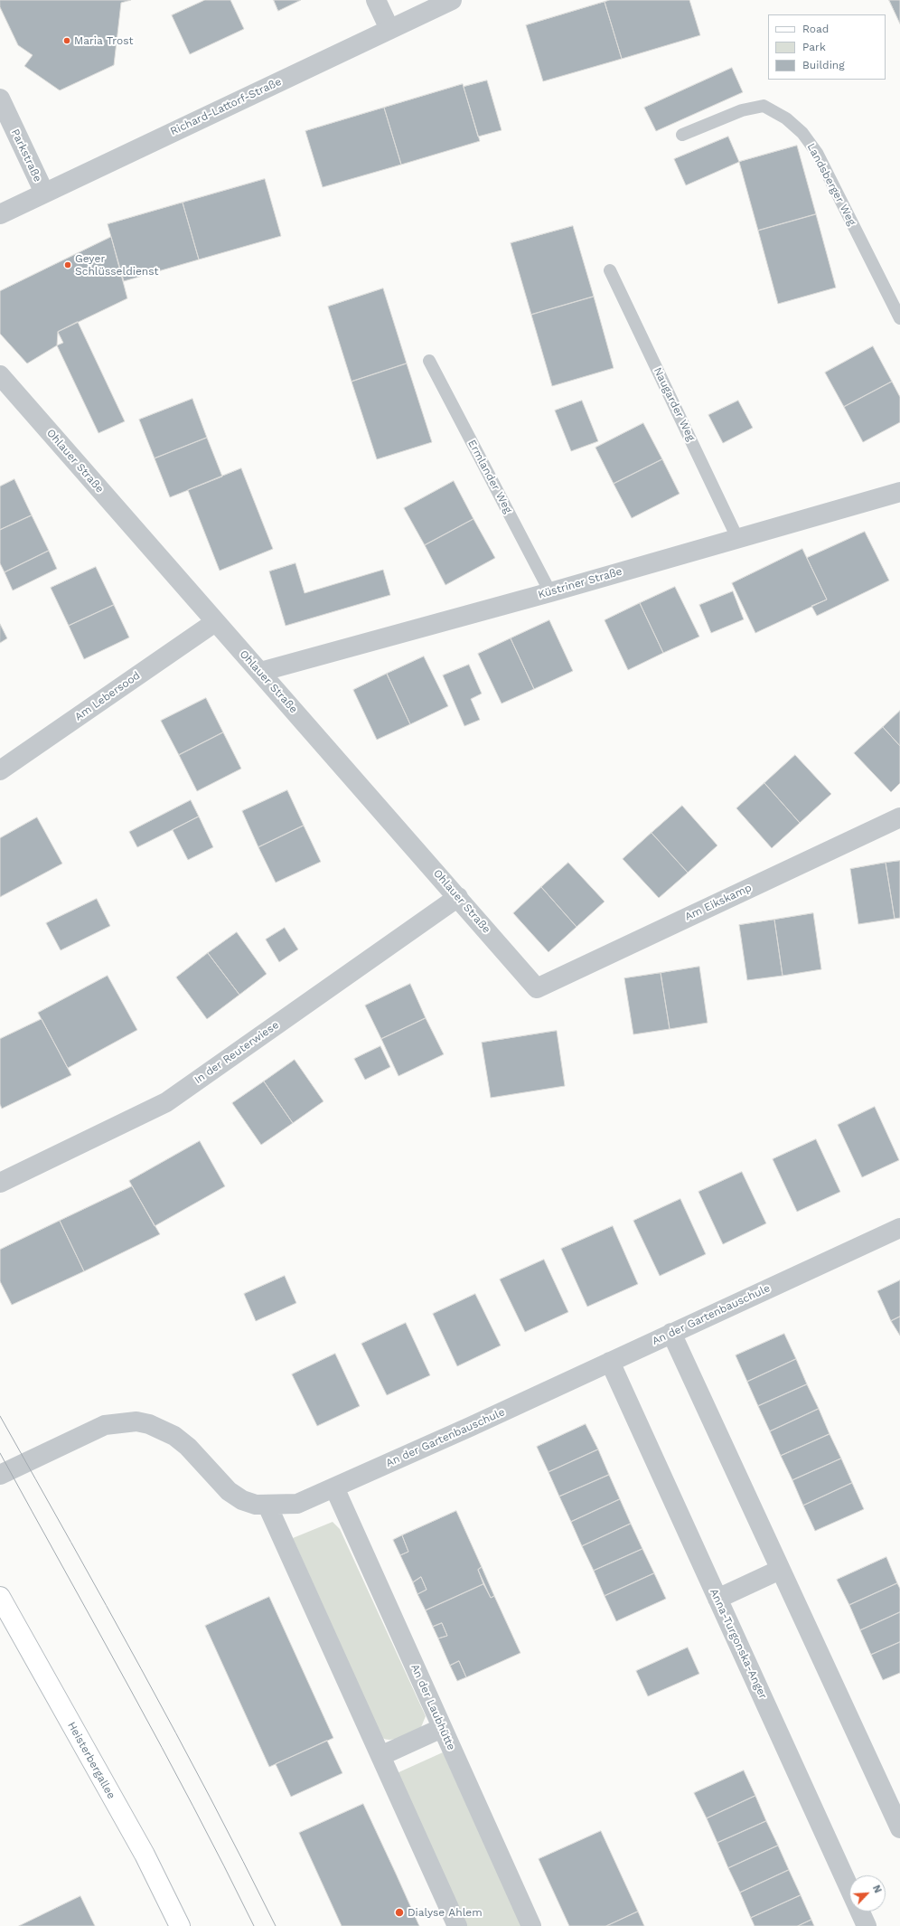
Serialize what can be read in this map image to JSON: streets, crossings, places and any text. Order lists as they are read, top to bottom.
{
  "streets": {
    "main road": ["Heisterbergallee"],
    "street": [
      "Richard-Lattorf-Straße",
      "Parkstraße",
      "Ohlauer Straße",
      "Küstriner Straße",
      "Am Lebersood",
      "Am Eikskamp",
      "In der Reuterwiese",
      "An der Gartenbauschule",
      "Anna-Turgonska-Anger",
      "An der Laubhütte"
    ],
    "lane": ["Landsberger Weg", "Naugarder Weg", "Ermlander Weg"]
  },
  "crossings": [
    ["Richard-Lattorf-Straße", "Parkstraße"],
    ["Naugarder Weg", "Küstriner Straße"],
    ["Ohlauer Straße", "Küstriner Straße"],
    ["Ohlauer Straße", "Am Lebersood"],
    ["Ohlauer Straße", "Am Eikskamp"],
    ["Ohlauer Straße", "In der Reuterwiese"],
    ["Ermlander Weg", "Küstriner Straße"],
    ["An der Gartenbauschule", "Anna-Turgonska-Anger"],
    ["An der Gartenbauschule", "An der Laubhütte"]
  ],
  "places": ["Maria Trost", "Geyer Schlüsseldienst", "Dialyse Ahlem"],
  "legend": ["Road", "Park", "Building"],
  "north": "top right"
}
